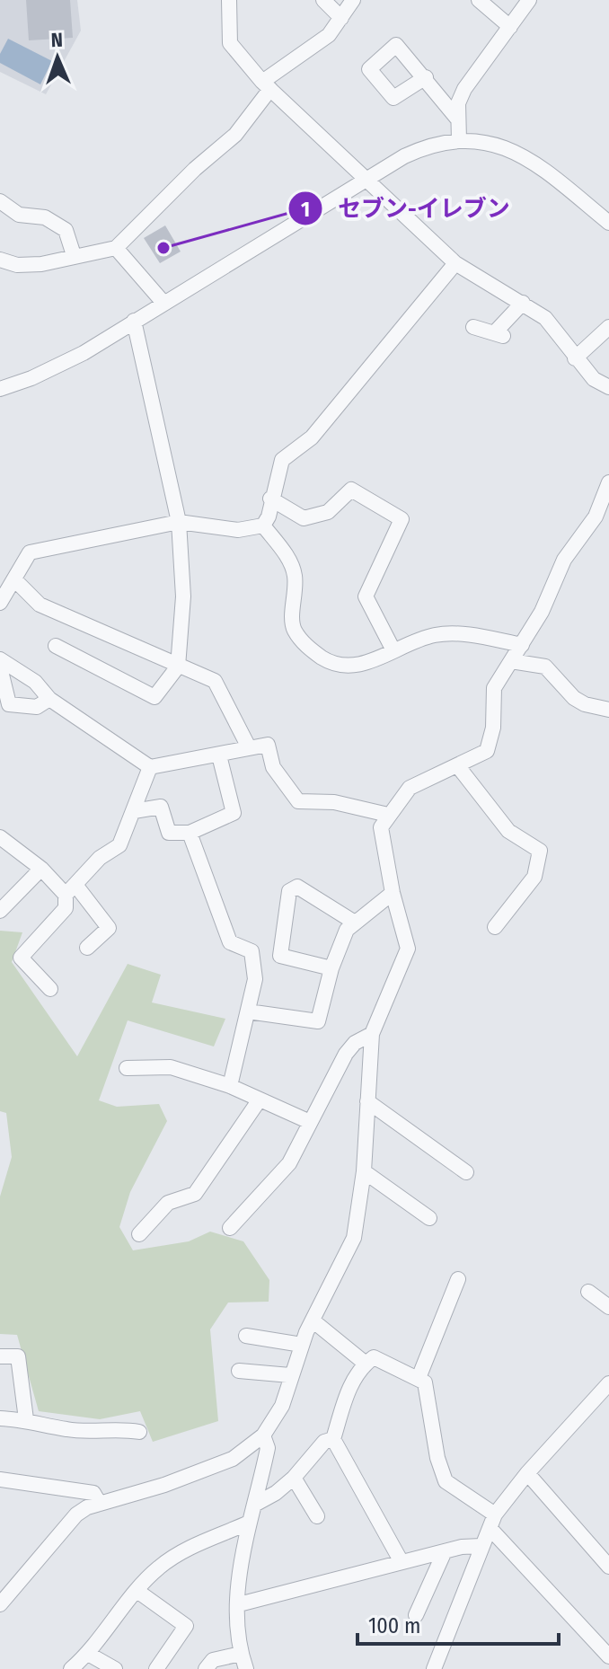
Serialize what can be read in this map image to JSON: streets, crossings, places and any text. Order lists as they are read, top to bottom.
{
  "places": ["セブン-イレブン"],
  "scale_bar": "100 m",
  "north": "top"
}
